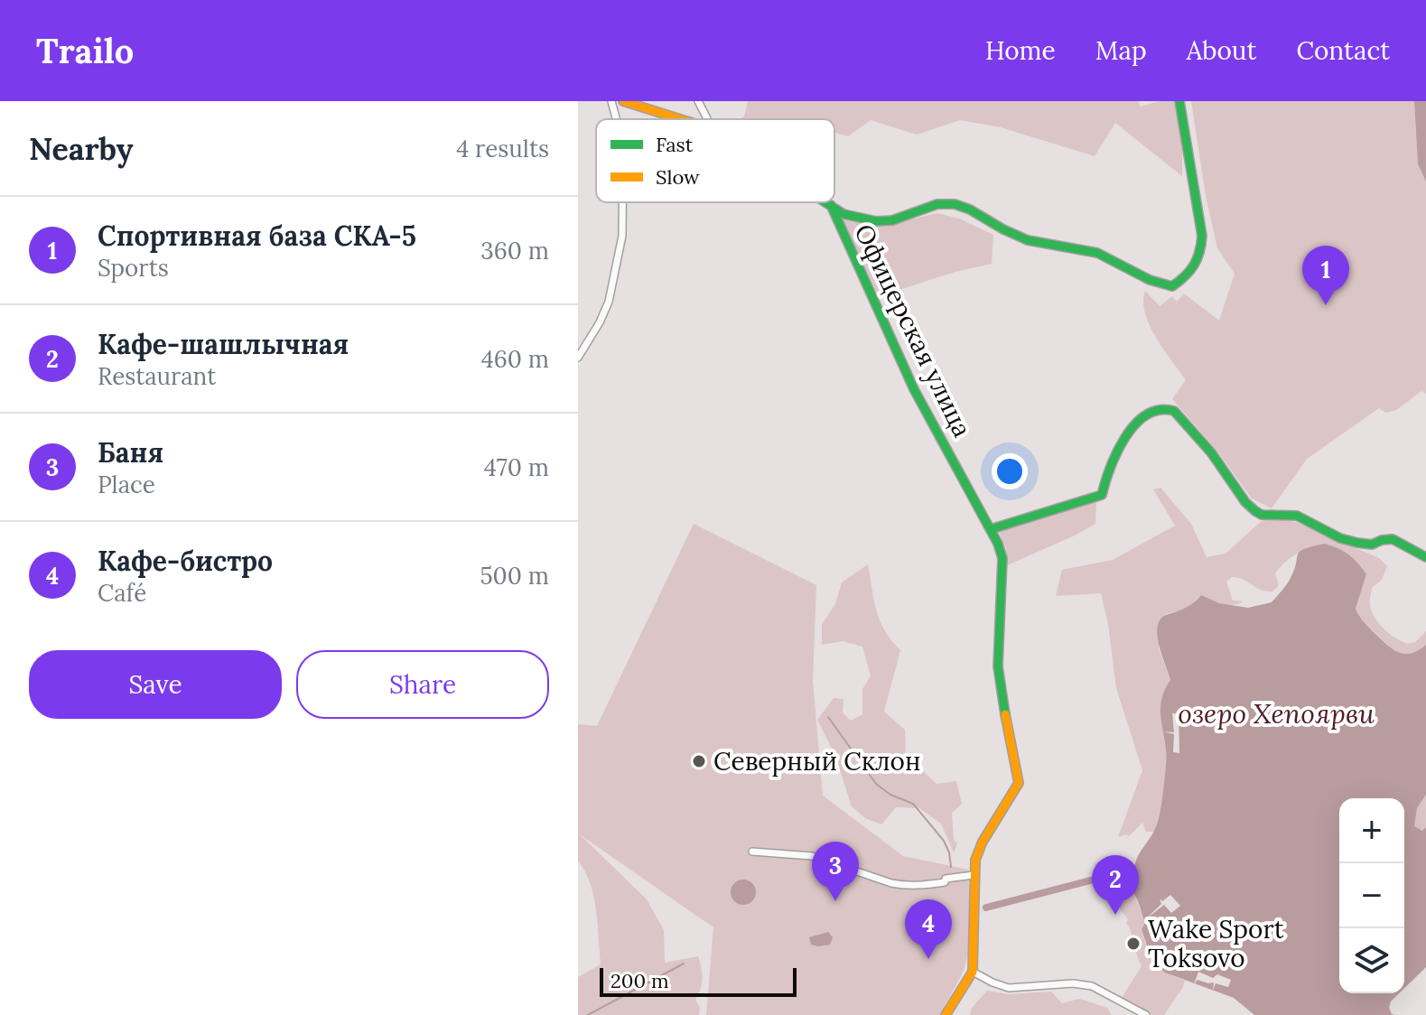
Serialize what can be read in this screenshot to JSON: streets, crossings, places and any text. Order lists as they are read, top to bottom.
{
  "streets": {
    "street": ["Офицерская улица"]
  },
  "water": ["озеро Хепоярви"],
  "places": ["Северный Склон", "Wake Sport Toksovo"],
  "legend": ["Fast", "Slow"],
  "scale_bar": "200 m",
  "page": {
    "header": "Trailo",
    "nav": [
      "Home",
      "Map",
      "About",
      "Contact"
    ],
    "heading": ["Nearby", "4 results"],
    "list": [
      {
        "mark": "1",
        "name": "Спортивная база СКА-5",
        "note": "Sports",
        "value": "360 m"
      },
      {
        "mark": "2",
        "name": "Кафе-шашлычная",
        "note": "Restaurant",
        "value": "460 m"
      },
      {
        "mark": "3",
        "name": "Баня",
        "note": "Place",
        "value": "470 m"
      },
      {
        "mark": "4",
        "name": "Кафе-бистро",
        "note": "Café",
        "value": "500 m"
      }
    ],
    "pins": [
      "1",
      "3",
      "2",
      "4"
    ],
    "buttons": ["Save", "Share"],
    "map_buttons": ["+", "−"],
    "scale": "200 m"
  }
}
